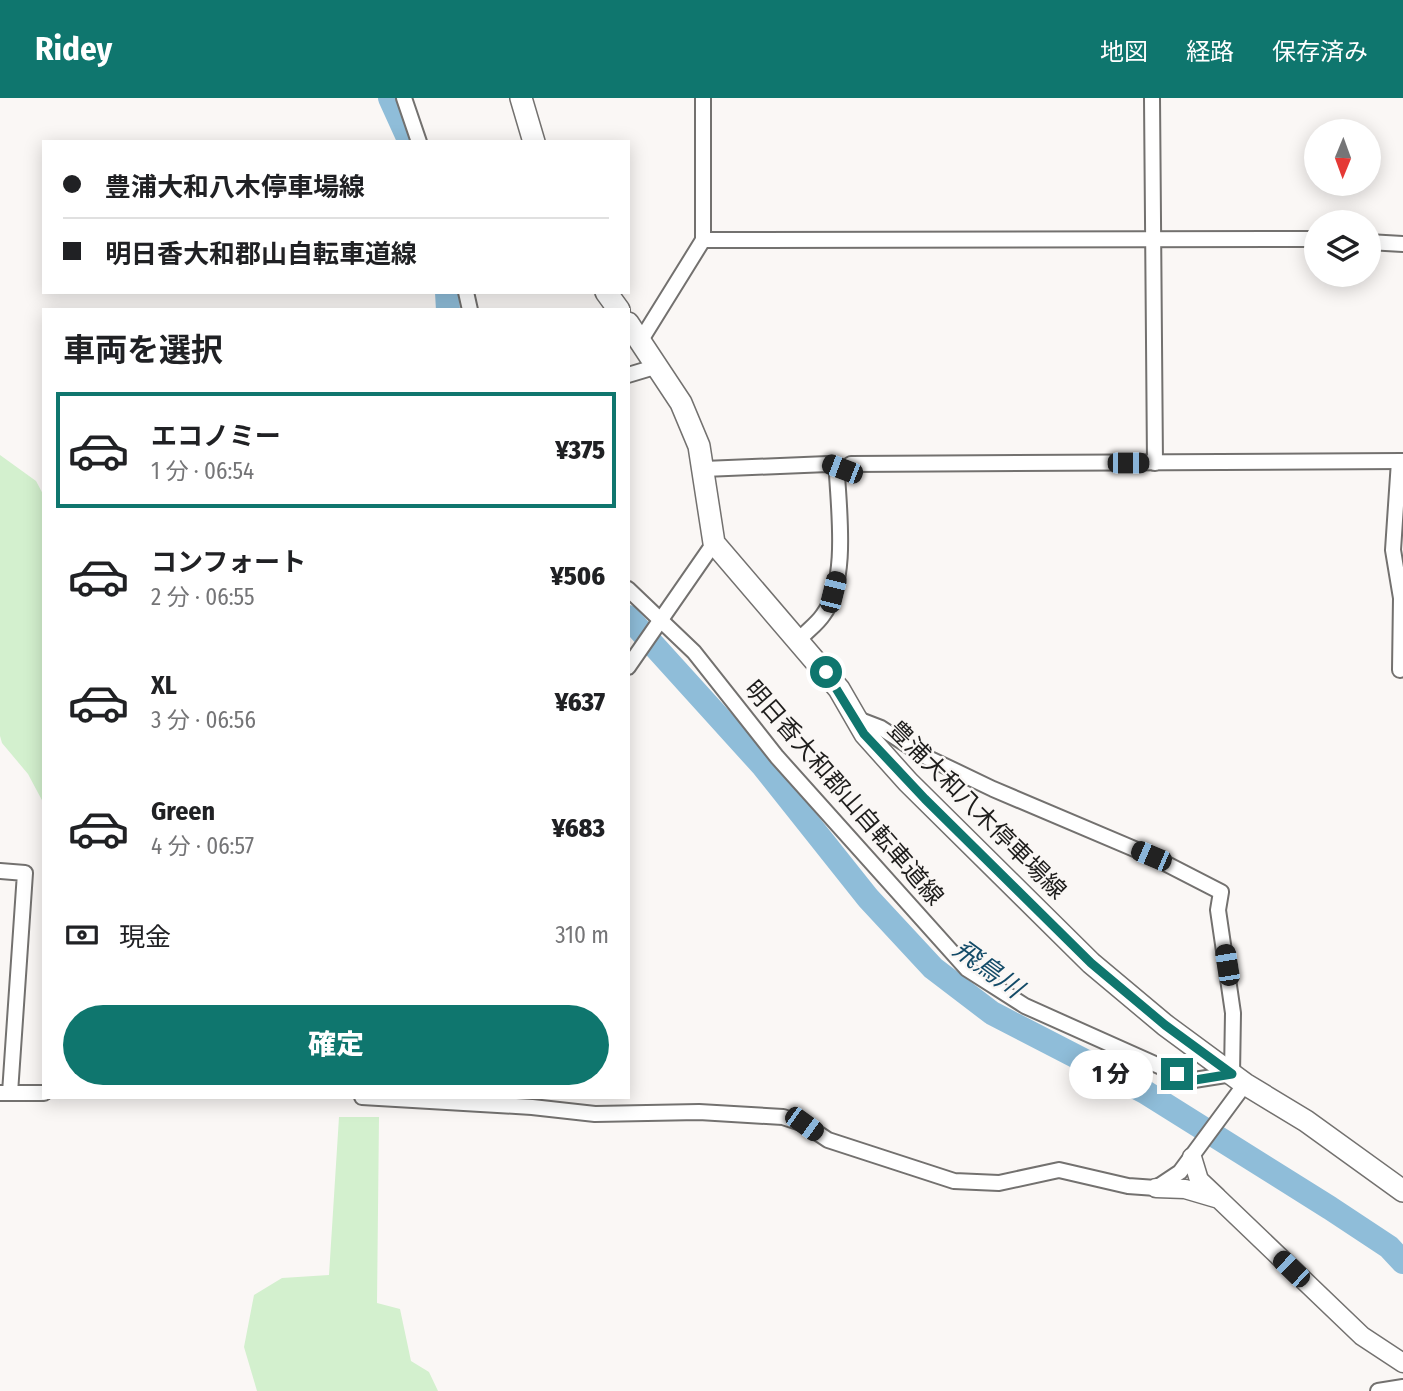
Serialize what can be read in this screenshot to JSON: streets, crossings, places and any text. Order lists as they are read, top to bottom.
{
  "streets": {
    "main road": ["豊浦大和八木停車場線"],
    "street": ["明日香大和郡山自転車道線"]
  },
  "crossings": [
    ["明日香大和郡山自転車道線", "豊浦大和八木停車場線"]
  ],
  "water": ["飛鳥川"],
  "north": "bottom",
  "page": {
    "header": "Ridey",
    "nav": ["地図", "経路", "保存済み"],
    "banner": ["豊浦大和八木停車場線", "明日香大和郡山自転車道線"],
    "heading": "車両を選択",
    "list": [
      {
        "name": "エコノミー",
        "note": "1 分 · 06:54",
        "value": "¥375"
      },
      {
        "name": "コンフォート",
        "note": "2 分 · 06:55",
        "value": "¥506"
      },
      {
        "name": "XL",
        "note": "3 分 · 06:56",
        "value": "¥637"
      },
      {
        "name": "Green",
        "note": "4 分 · 06:57",
        "value": "¥683"
      }
    ],
    "pay": ["現金", "310 m"],
    "buttons": "確定",
    "bubble": "1 分"
  }
}
